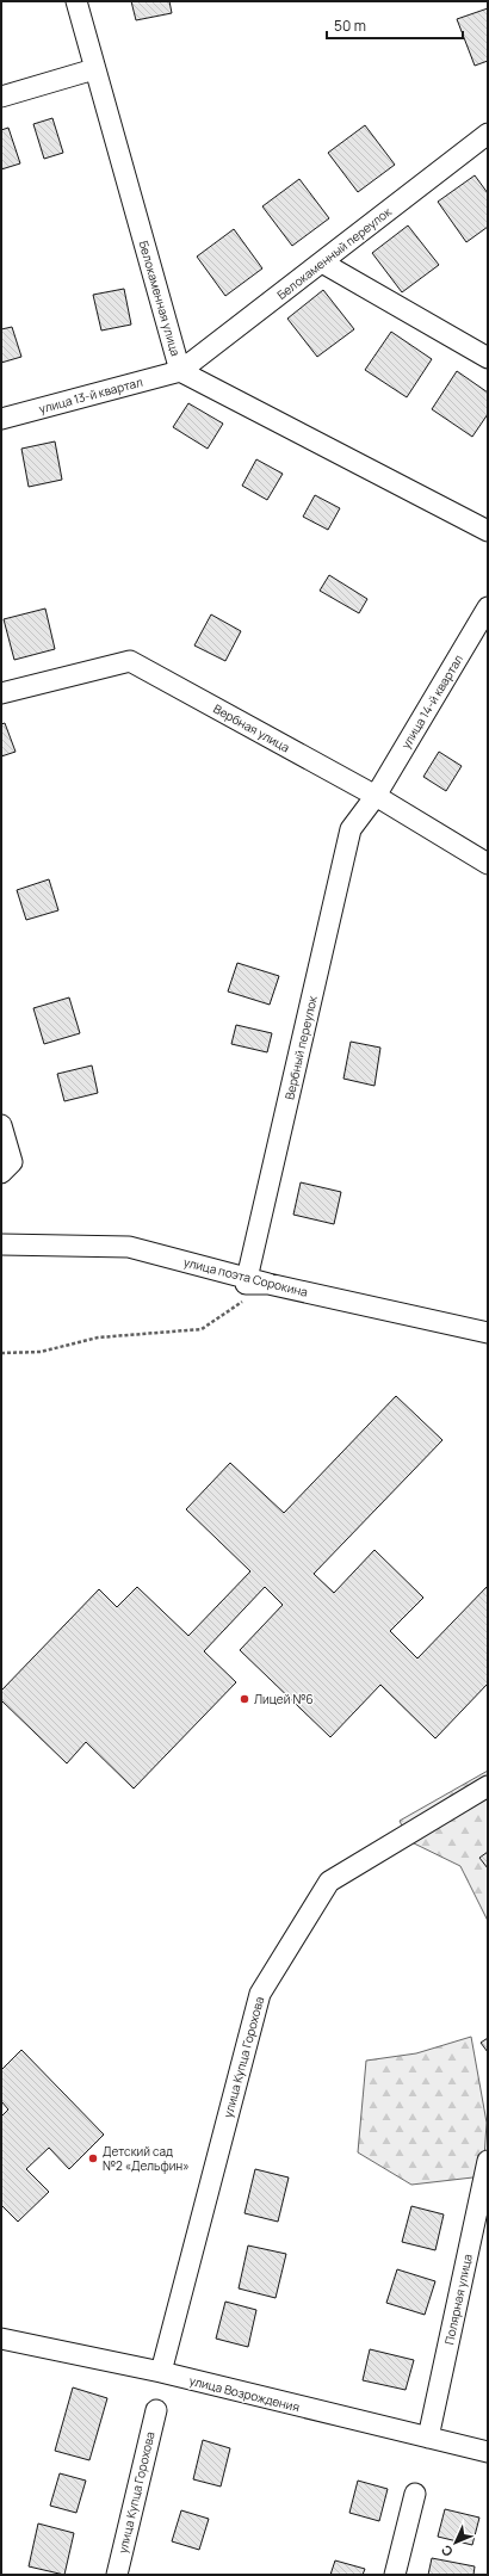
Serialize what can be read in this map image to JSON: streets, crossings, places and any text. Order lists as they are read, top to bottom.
{
  "streets": {
    "street": [
      "Белокаменный переулок",
      "Белокаменная улица",
      "улица 13-й квартал",
      "улица 14-й квартал",
      "Вербная улица",
      "Вербный переулок",
      "улица поэта Сорокина",
      "улица Купца Горохова",
      "Полярная улица",
      "улица Возрождения"
    ]
  },
  "crossings": [
    ["Белокаменный переулок", "Белокаменная улица"],
    ["Белокаменный переулок", "улица 13-й квартал"],
    ["Белокаменная улица", "улица 13-й квартал"],
    ["улица 14-й квартал", "Вербная улица"],
    ["улица 14-й квартал", "Вербный переулок"],
    ["Вербная улица", "Вербный переулок"],
    ["Вербный переулок", "улица поэта Сорокина"],
    ["улица Купца Горохова", "улица Возрождения"],
    ["Полярная улица", "улица Возрождения"]
  ],
  "places": ["Лицей №6", "Детский сад №2 «Дельфин»"],
  "scale_bar": "50 m",
  "north": "bottom left"
}
